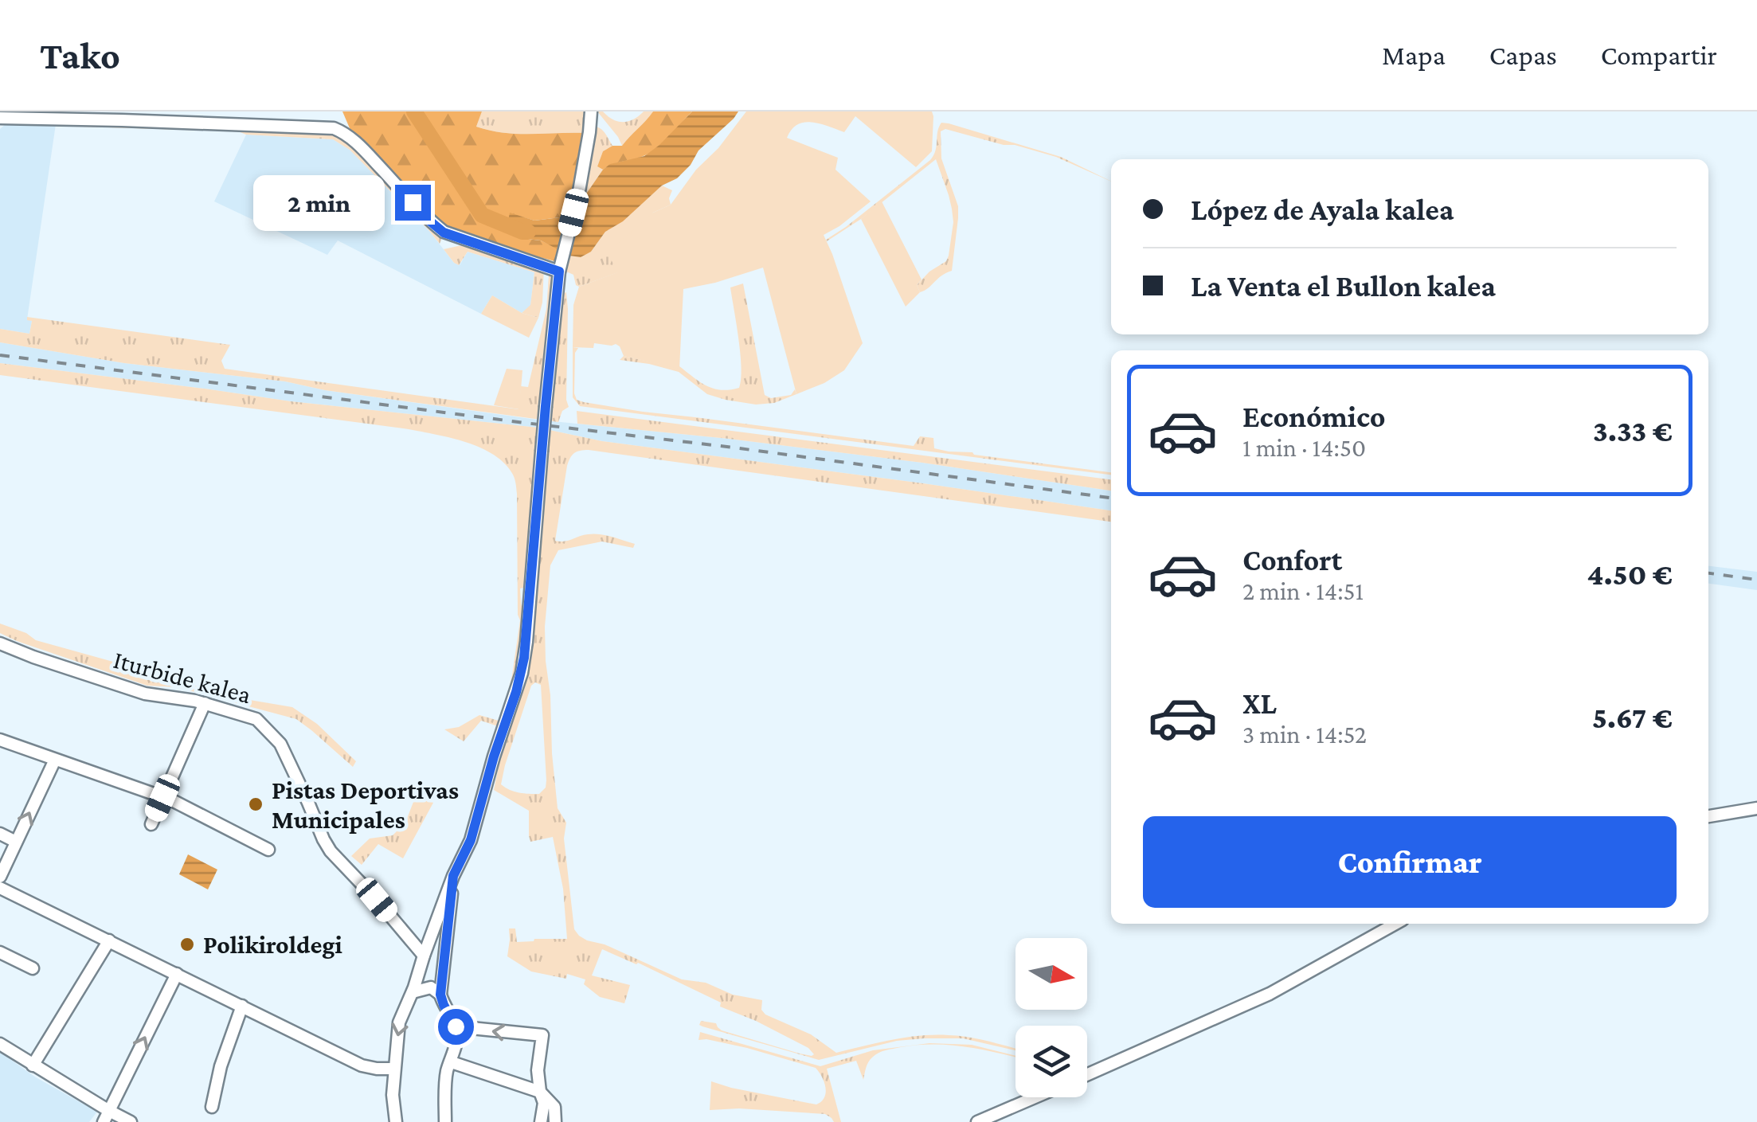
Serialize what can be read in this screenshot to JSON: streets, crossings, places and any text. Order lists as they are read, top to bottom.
{
  "streets": {
    "street": ["Iturbide kalea"]
  },
  "places": ["Pistas Deportivas Municipales", "Polikiroldegi"],
  "north": "right",
  "page": {
    "header": "Tako",
    "nav": ["Mapa", "Capas", "Compartir"],
    "banner": ["López de Ayala kalea", "La Venta el Bullon kalea"],
    "bubble": "2 min",
    "list": [
      {
        "name": "Económico",
        "note": "1 min · 14:50",
        "value": "3.33 €"
      },
      {
        "name": "Confort",
        "note": "2 min · 14:51",
        "value": "4.50 €"
      },
      {
        "name": "XL",
        "note": "3 min · 14:52",
        "value": "5.67 €"
      }
    ],
    "buttons": "Confirmar"
  }
}
